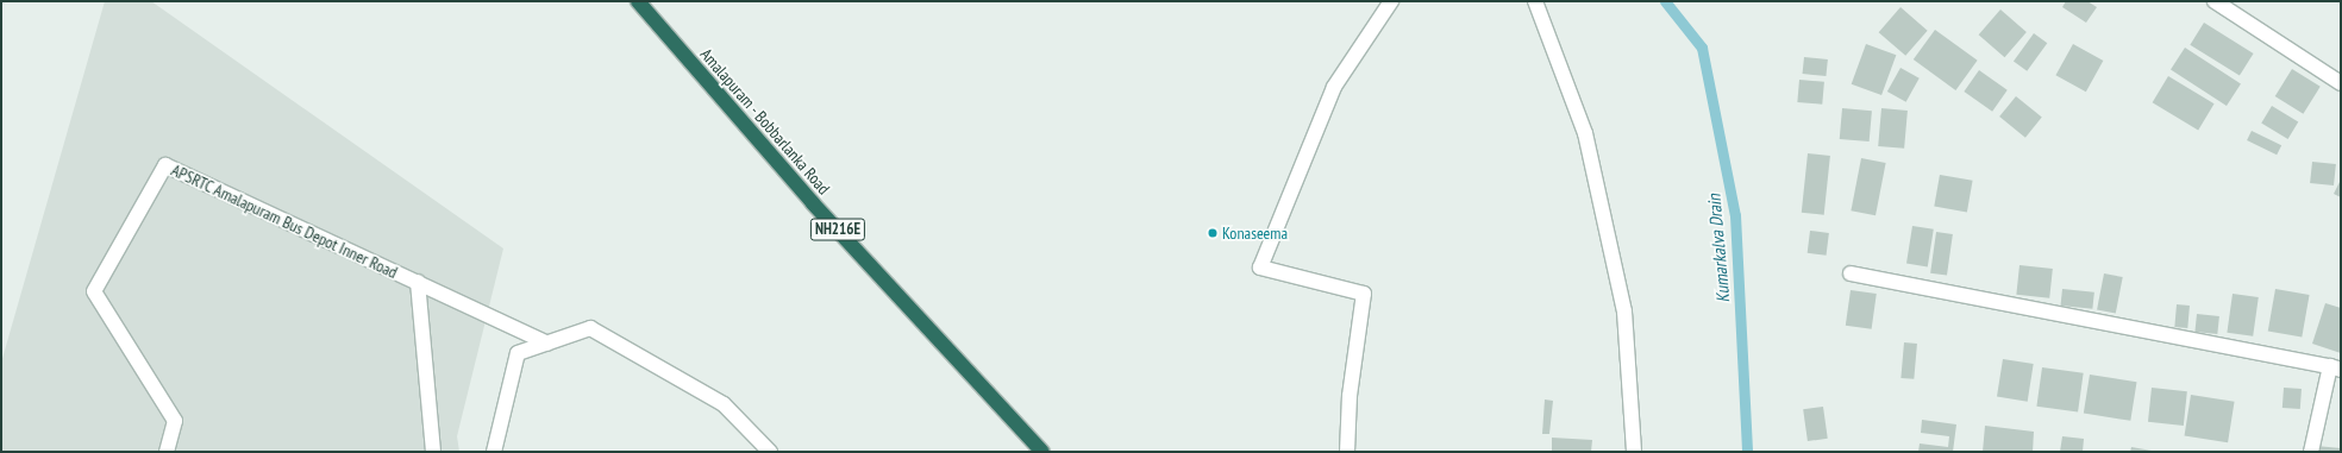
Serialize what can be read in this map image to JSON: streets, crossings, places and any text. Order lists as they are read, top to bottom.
{
  "streets": {
    "highway": ["Amalapuram - Bobbarlanka Road", "NH216E"],
    "street": ["APSRTC Amalapuram Bus Depot Inner Road"]
  },
  "water": ["Kumarkalva Drain"],
  "places": ["Konaseema"]
}
